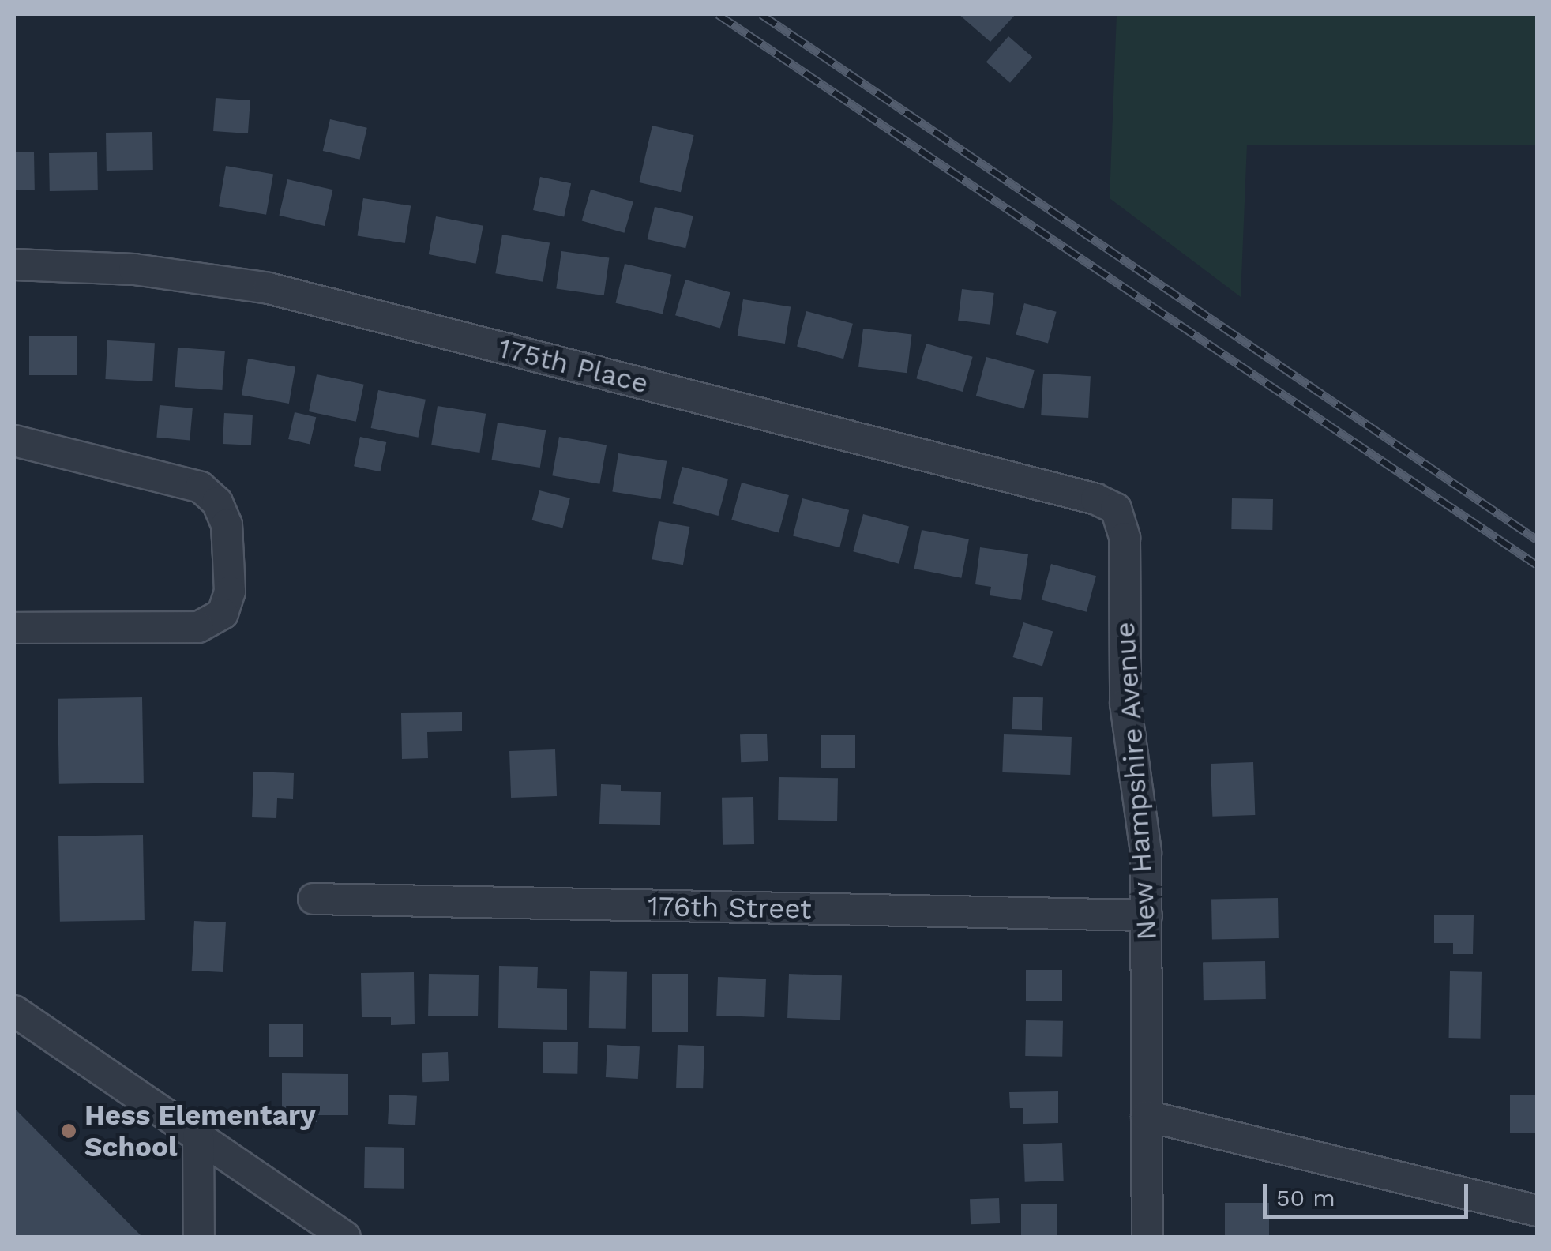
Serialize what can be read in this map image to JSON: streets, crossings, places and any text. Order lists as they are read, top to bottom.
{
  "streets": {
    "street": ["175th Place", "New Hampshire Avenue", "176th Street"]
  },
  "crossings": [
    ["175th Place", "New Hampshire Avenue"],
    ["New Hampshire Avenue", "176th Street"]
  ],
  "places": ["Hess Elementary School"],
  "scale_bar": "50 m"
}
